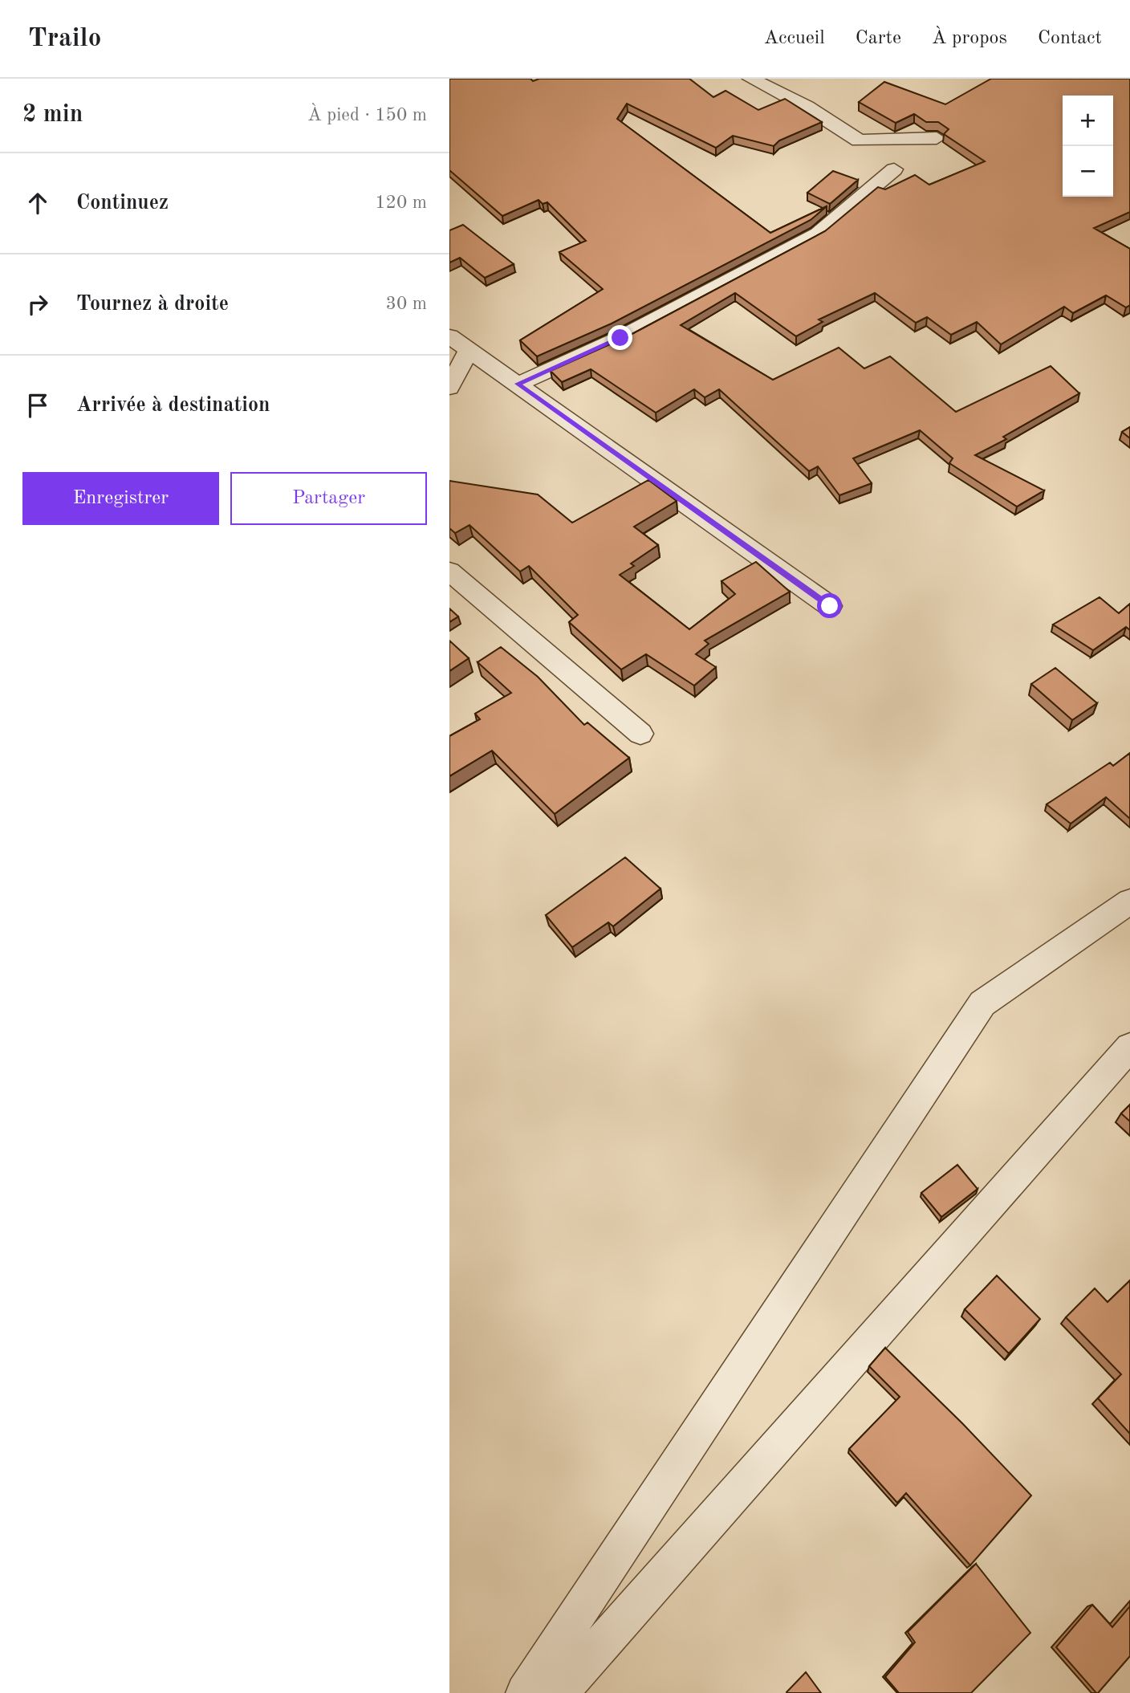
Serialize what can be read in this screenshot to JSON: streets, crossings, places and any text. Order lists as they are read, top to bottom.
{
  "page": {
    "header": "Trailo",
    "nav": [
      "Accueil",
      "Carte",
      "À propos",
      "Contact"
    ],
    "heading": ["2 min", "À pied · 150 m"],
    "map_buttons": ["+", "−"],
    "list": [
      ["Continuez", "120 m"],
      ["Tournez à droite", "30 m"],
      "Arrivée à destination"
    ],
    "buttons": ["Enregistrer", "Partager"]
  }
}
